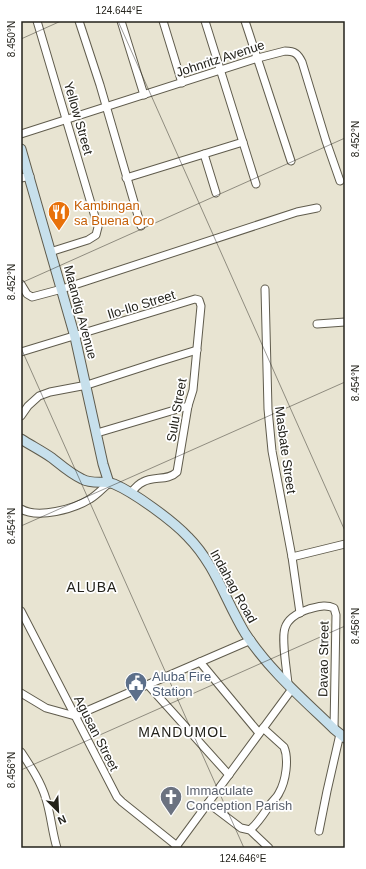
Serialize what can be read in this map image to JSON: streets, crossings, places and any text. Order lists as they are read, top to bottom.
{
  "streets": {
    "main road": ["Maandig Avenue", "Indahag Road"],
    "street": [
      "Johnritz Avenue",
      "Yellow Street",
      "Ilo-Ilo Street",
      "Sulu Street",
      "Masbate Street",
      "Davao Street",
      "Agusan Street"
    ]
  },
  "crossings": [
    ["Johnritz Avenue", "Yellow Street"],
    ["Yellow Street", "Maandig Avenue"],
    ["Ilo-Ilo Street", "Maandig Avenue"],
    ["Ilo-Ilo Street", "Sulu Street"],
    ["Maandig Avenue", "Indahag Road"],
    ["Sulu Street", "Indahag Road"],
    ["Masbate Street", "Davao Street"],
    ["Indahag Road", "Davao Street"]
  ],
  "districts": ["ALUBA", "MANDUMOL"],
  "places": {
    "restaurant": ["Kambingan sa Buena Oro"],
    "public building": ["Aluba Fire Station"],
    "church": ["Immaculate Conception Parish"]
  },
  "north": "bottom right",
  "coordinates": [
    "124.644°E",
    "8.450°N",
    "8.452°N",
    "8.454°N",
    "8.456°N",
    "124.646°E"
  ]
}
